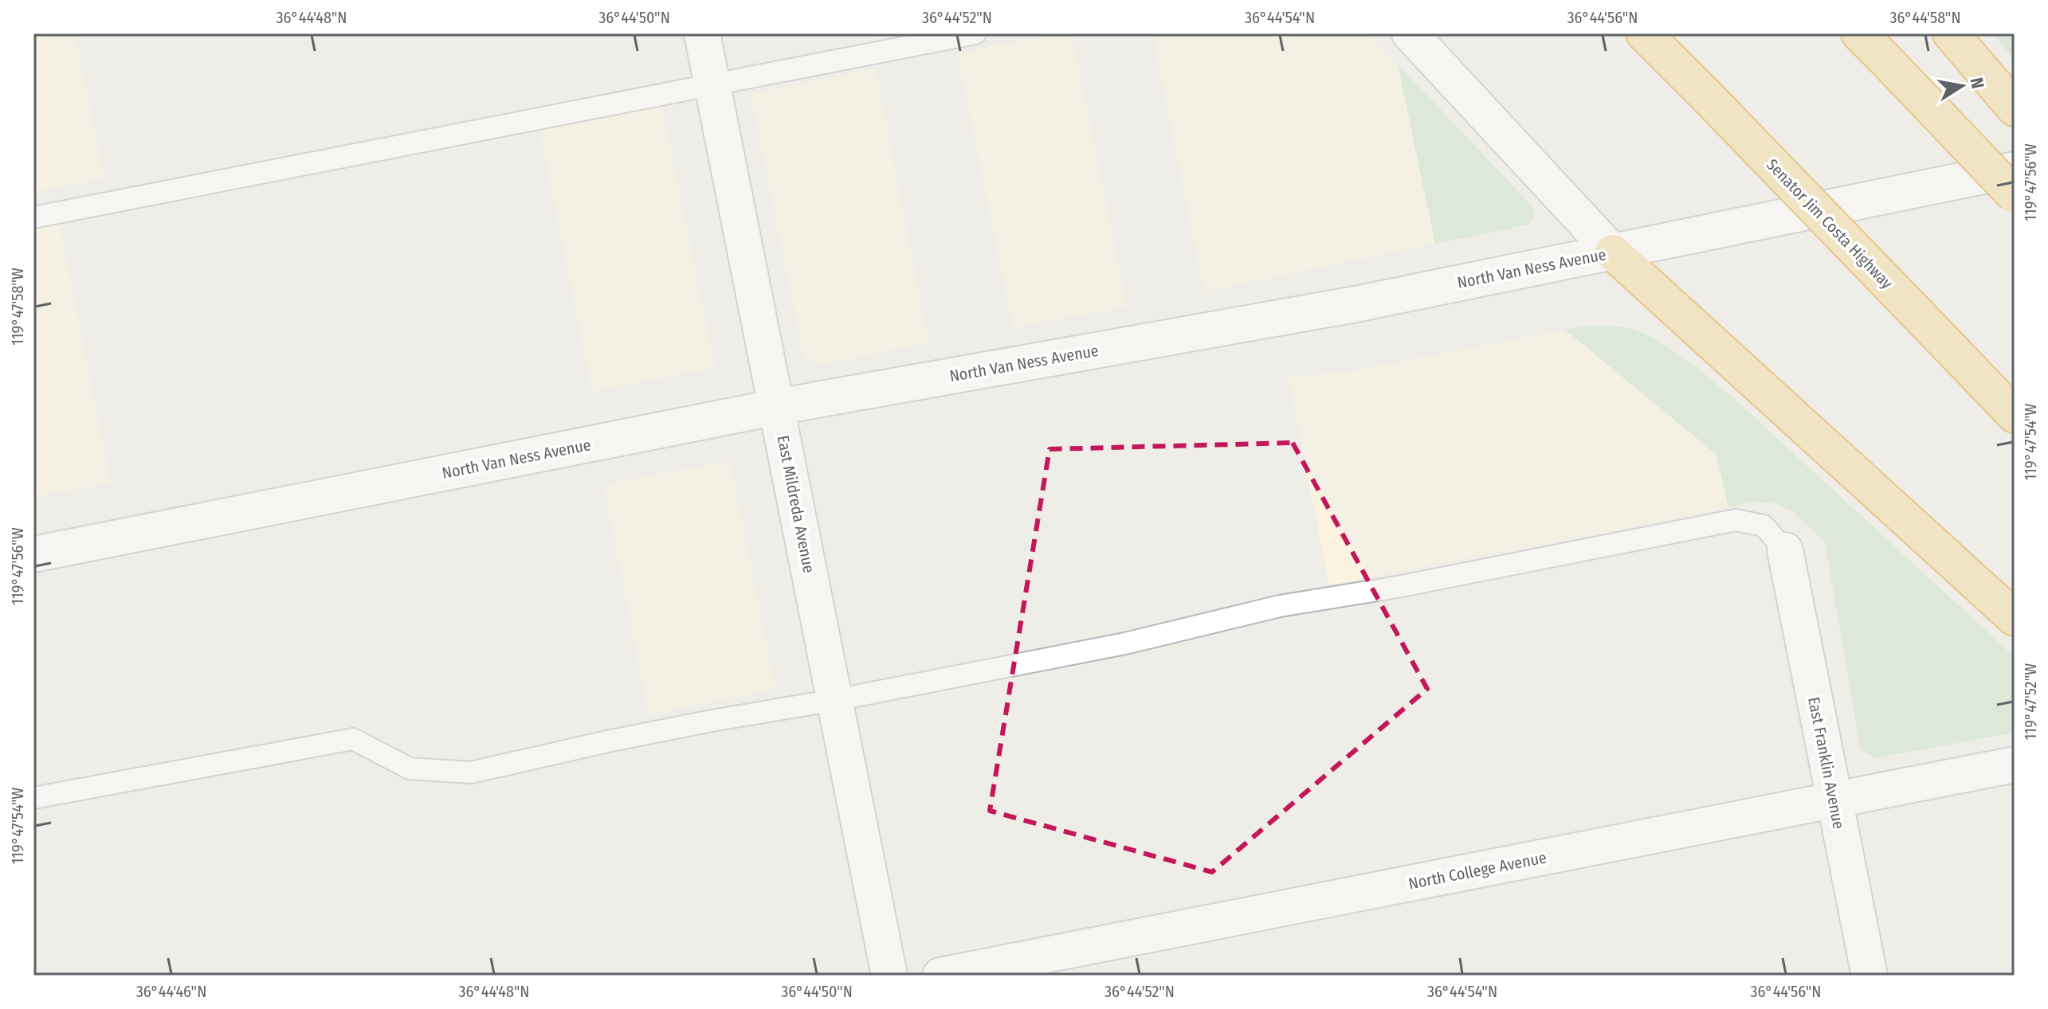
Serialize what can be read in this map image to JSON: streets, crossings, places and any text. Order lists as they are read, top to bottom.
{
  "streets": {
    "highway": ["Senator Jim Costa Highway"],
    "street": [
      "North Van Ness Avenue",
      "East Mildreda Avenue",
      "East Franklin Avenue",
      "North College Avenue"
    ]
  },
  "crossings": [
    ["North Van Ness Avenue", "East Mildreda Avenue"],
    ["East Franklin Avenue", "North College Avenue"]
  ],
  "north": "right",
  "coordinates": [
    "36°44'48\"N",
    "36°44'50\"N",
    "36°44'52\"N",
    "36°44'54\"N",
    "36°44'56\"N",
    "36°44'58\"N",
    "119°47'56\"W",
    "119°47'58\"W",
    "119°47'54\"W",
    "119°47'52\"W",
    "36°44'46\"N"
  ]
}
